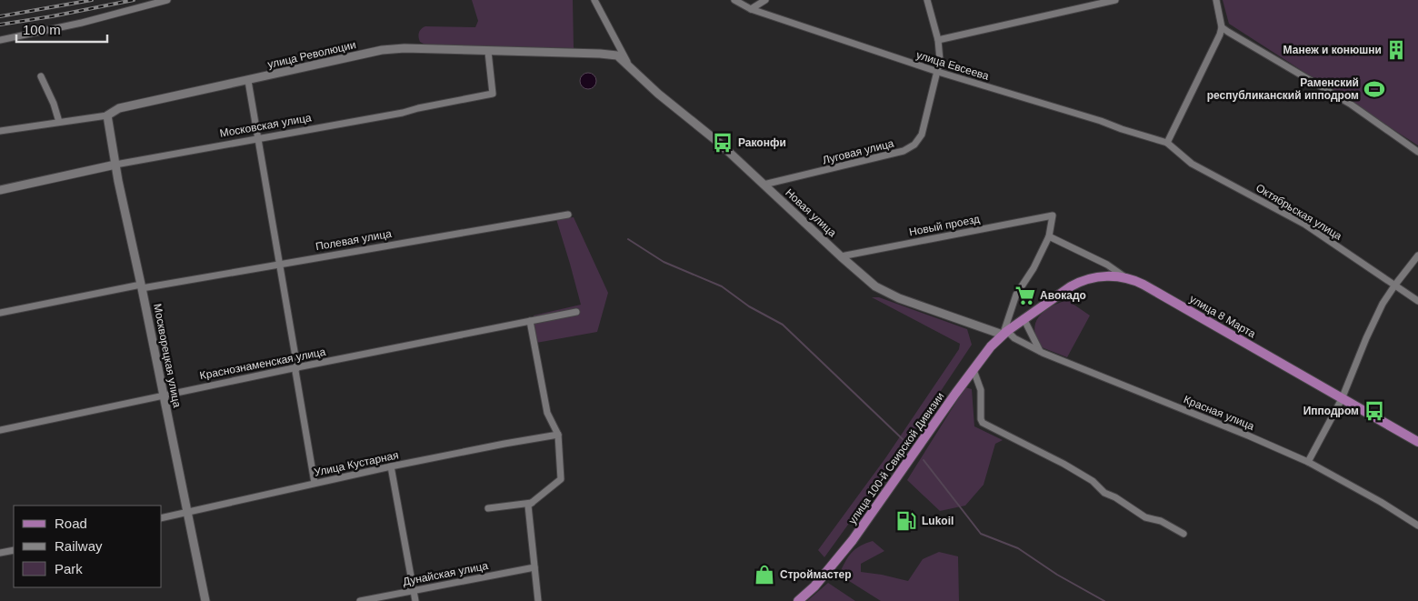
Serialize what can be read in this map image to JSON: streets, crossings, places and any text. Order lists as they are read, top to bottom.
{
  "streets": {
    "main road": ["улица 8 Марта", "улица 100-й Свирской Дивизии"],
    "street": [
      "улица Революции",
      "улица Евсеева",
      "Московская улица",
      "Луговая улица",
      "Октябрьская улица",
      "Новая улица",
      "Новый проезд",
      "Полевая улица",
      "Москворецкая улица",
      "Краснознаменская улица",
      "Красная улица",
      "Улица Кустарная",
      "Дунайская улица"
    ]
  },
  "crossings": [
    ["улица Революции", "Московская улица"],
    ["улица Революции", "Новая улица"],
    ["улица Революции", "Москворецкая улица"],
    ["улица Евсеева", "Луговая улица"],
    ["улица Евсеева", "Октябрьская улица"],
    ["Московская улица", "Москворецкая улица"],
    ["Луговая улица", "Новая улица"],
    ["Новая улица", "Новый проезд"],
    ["Новая улица", "улица 8 Марта"],
    ["Новая улица", "Красная улица"],
    ["Новая улица", "улица 100-й Свирской Дивизии"],
    ["Полевая улица", "Москворецкая улица"],
    ["улица 8 Марта", "Красная улица"],
    ["улица 8 Марта", "улица 100-й Свирской Дивизии"],
    ["Москворецкая улица", "Краснознаменская улица"],
    ["Москворецкая улица", "Улица Кустарная"],
    ["Красная улица", "улица 100-й Свирской Дивизии"]
  ],
  "places": {
    "building": ["Манеж и конюшни"],
    "sports": ["Раменский республиканский ипподром"],
    "bus stop": ["Раконфи", "Ипподром"],
    "supermarket": ["Авокадо"],
    "fuel station": ["Lukoil"],
    "shop": ["Строймастер"]
  },
  "legend": ["Road", "Railway", "Park"],
  "scale_bar": "100 m"
}
